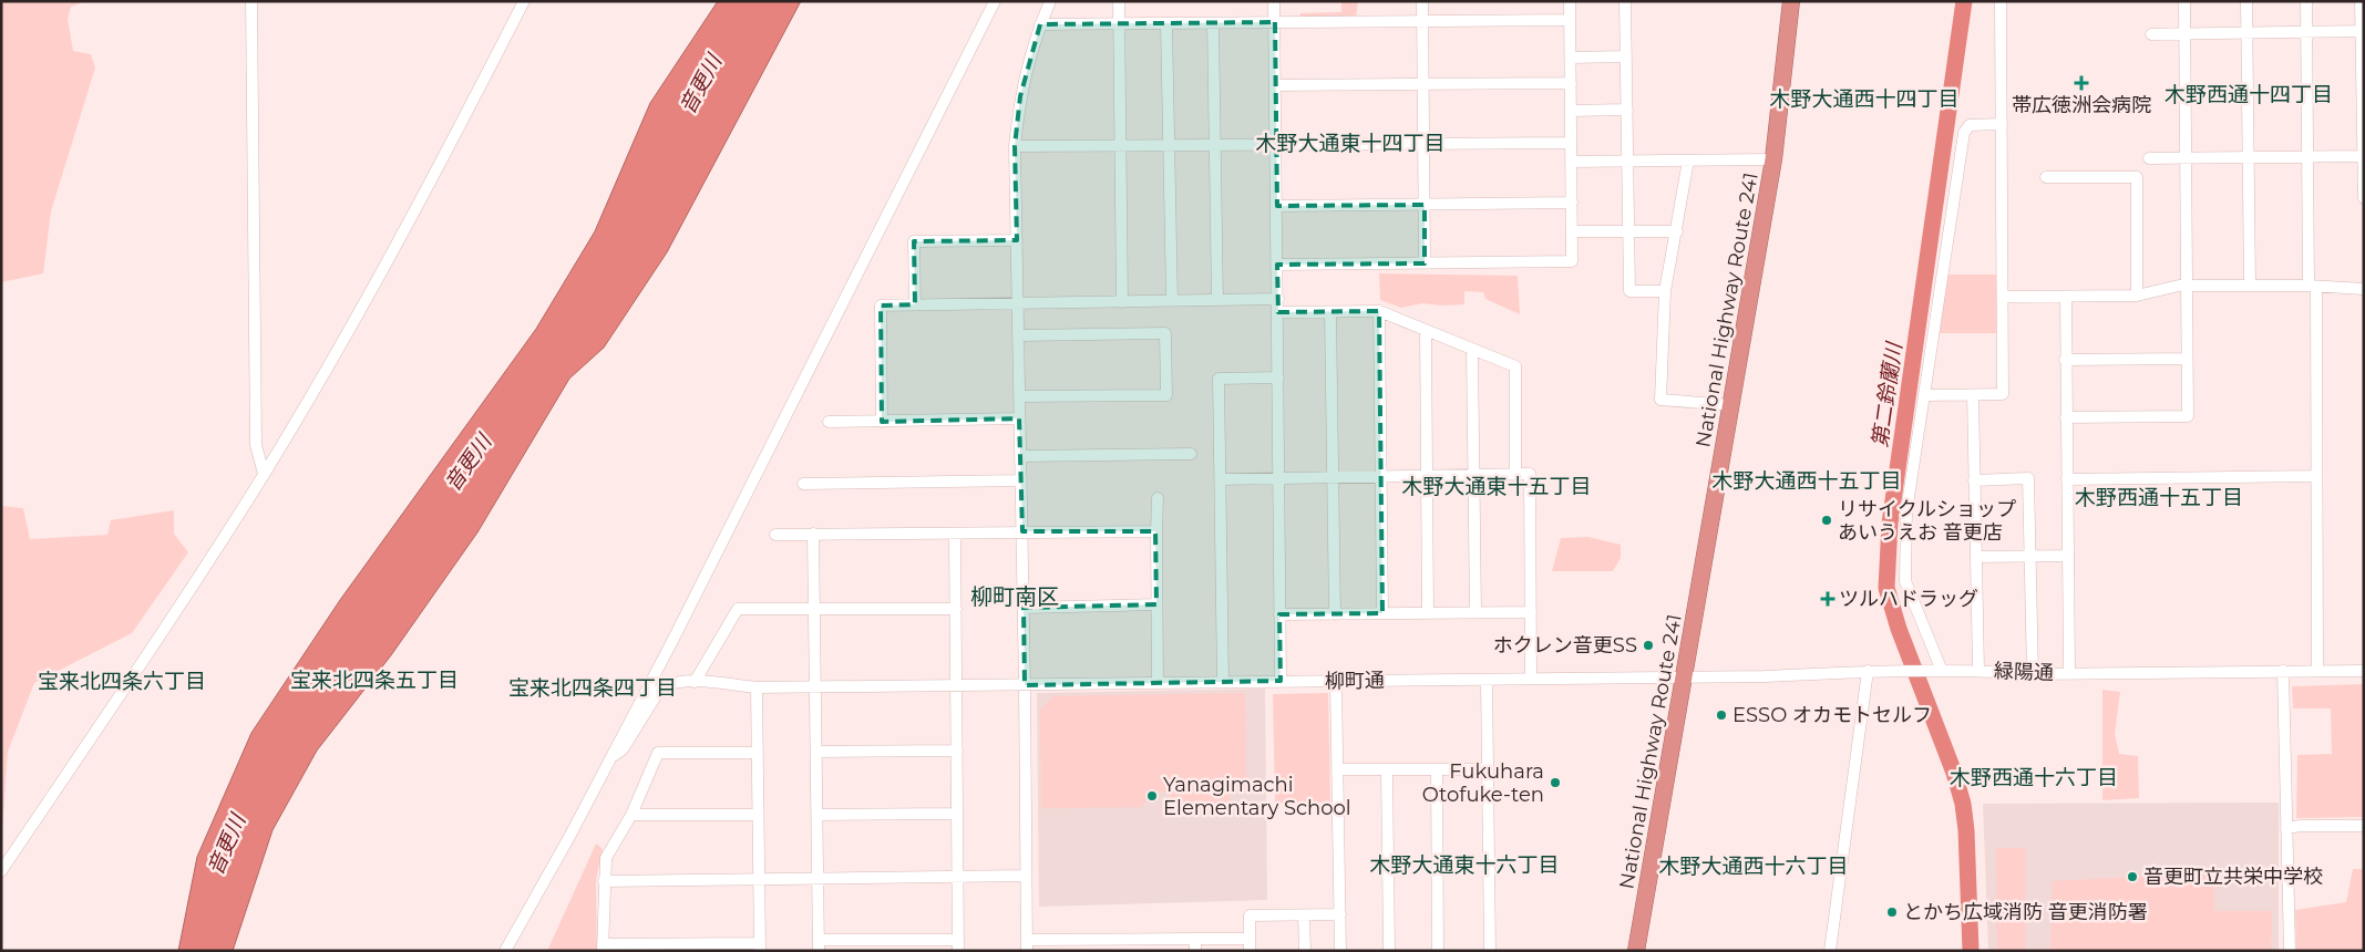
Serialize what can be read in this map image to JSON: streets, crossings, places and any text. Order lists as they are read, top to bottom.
{
  "streets": {
    "highway": ["National Highway Route 241"],
    "street": ["緑陽通", "柳町通"]
  },
  "crossings": [
    ["National Highway Route 241", "緑陽通"],
    ["National Highway Route 241", "柳町通"],
    ["緑陽通", "柳町通"]
  ],
  "districts": [
    "木野西通十四丁目",
    "木野大通西十四丁目",
    "木野大通東十四丁目",
    "木野大通西十五丁目",
    "木野大通東十五丁目",
    "木野西通十五丁目",
    "柳町南区",
    "宝来北四条五丁目",
    "宝来北四条六丁目",
    "宝来北四条四丁目",
    "木野西通十六丁目",
    "木野大通東十六丁目",
    "木野大通西十六丁目"
  ],
  "water": ["音更川", "第二鈴蘭川"],
  "places": {
    "health": ["帯広徳洲会病院", "ツルハドラッグ"],
    "other": [
      "リサイクルショップ あいうえお 音更店",
      "ホクレン音更SS",
      "ESSO オカモトセルフ",
      "Fukuhara Otofuke-ten",
      "Yanagimachi Elementary School",
      "音更町立共栄中学校",
      "とかち広域消防 音更消防署"
    ]
  }
}
